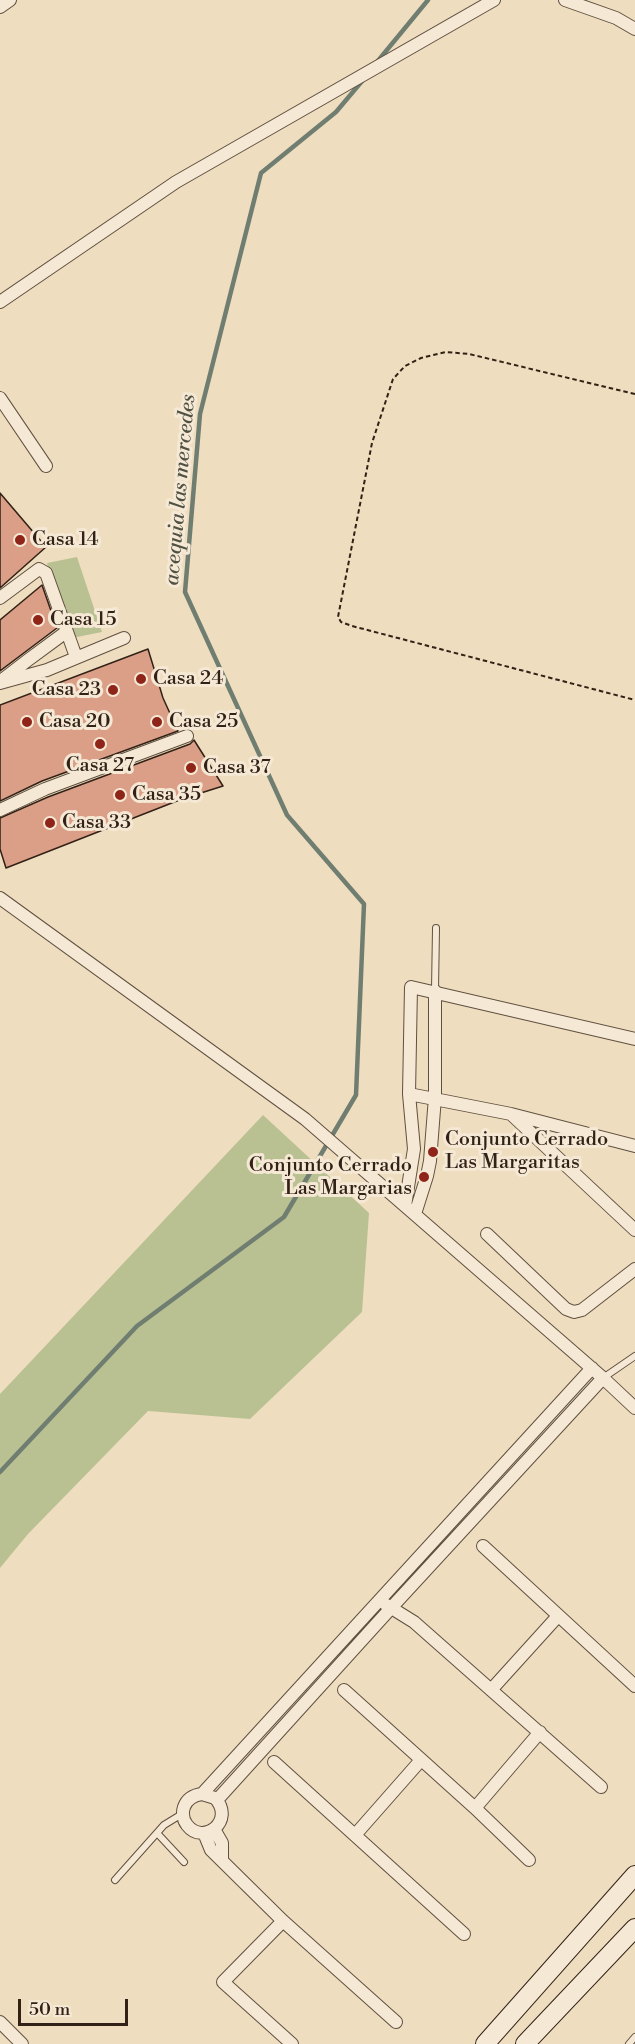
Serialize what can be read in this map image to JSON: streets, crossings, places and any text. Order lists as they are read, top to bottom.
{
  "water": ["acequia las mercedes"],
  "places": [
    "Casa 14",
    "Casa 15",
    "Casa 24",
    "Casa 23",
    "Casa 20",
    "Casa 25",
    "Casa 27",
    "Casa 37",
    "Casa 35",
    "Casa 33",
    "Conjunto Cerrado Las Margaritas",
    "Conjunto Cerrado Las Margarias"
  ],
  "scale_bar": "50 m"
}
